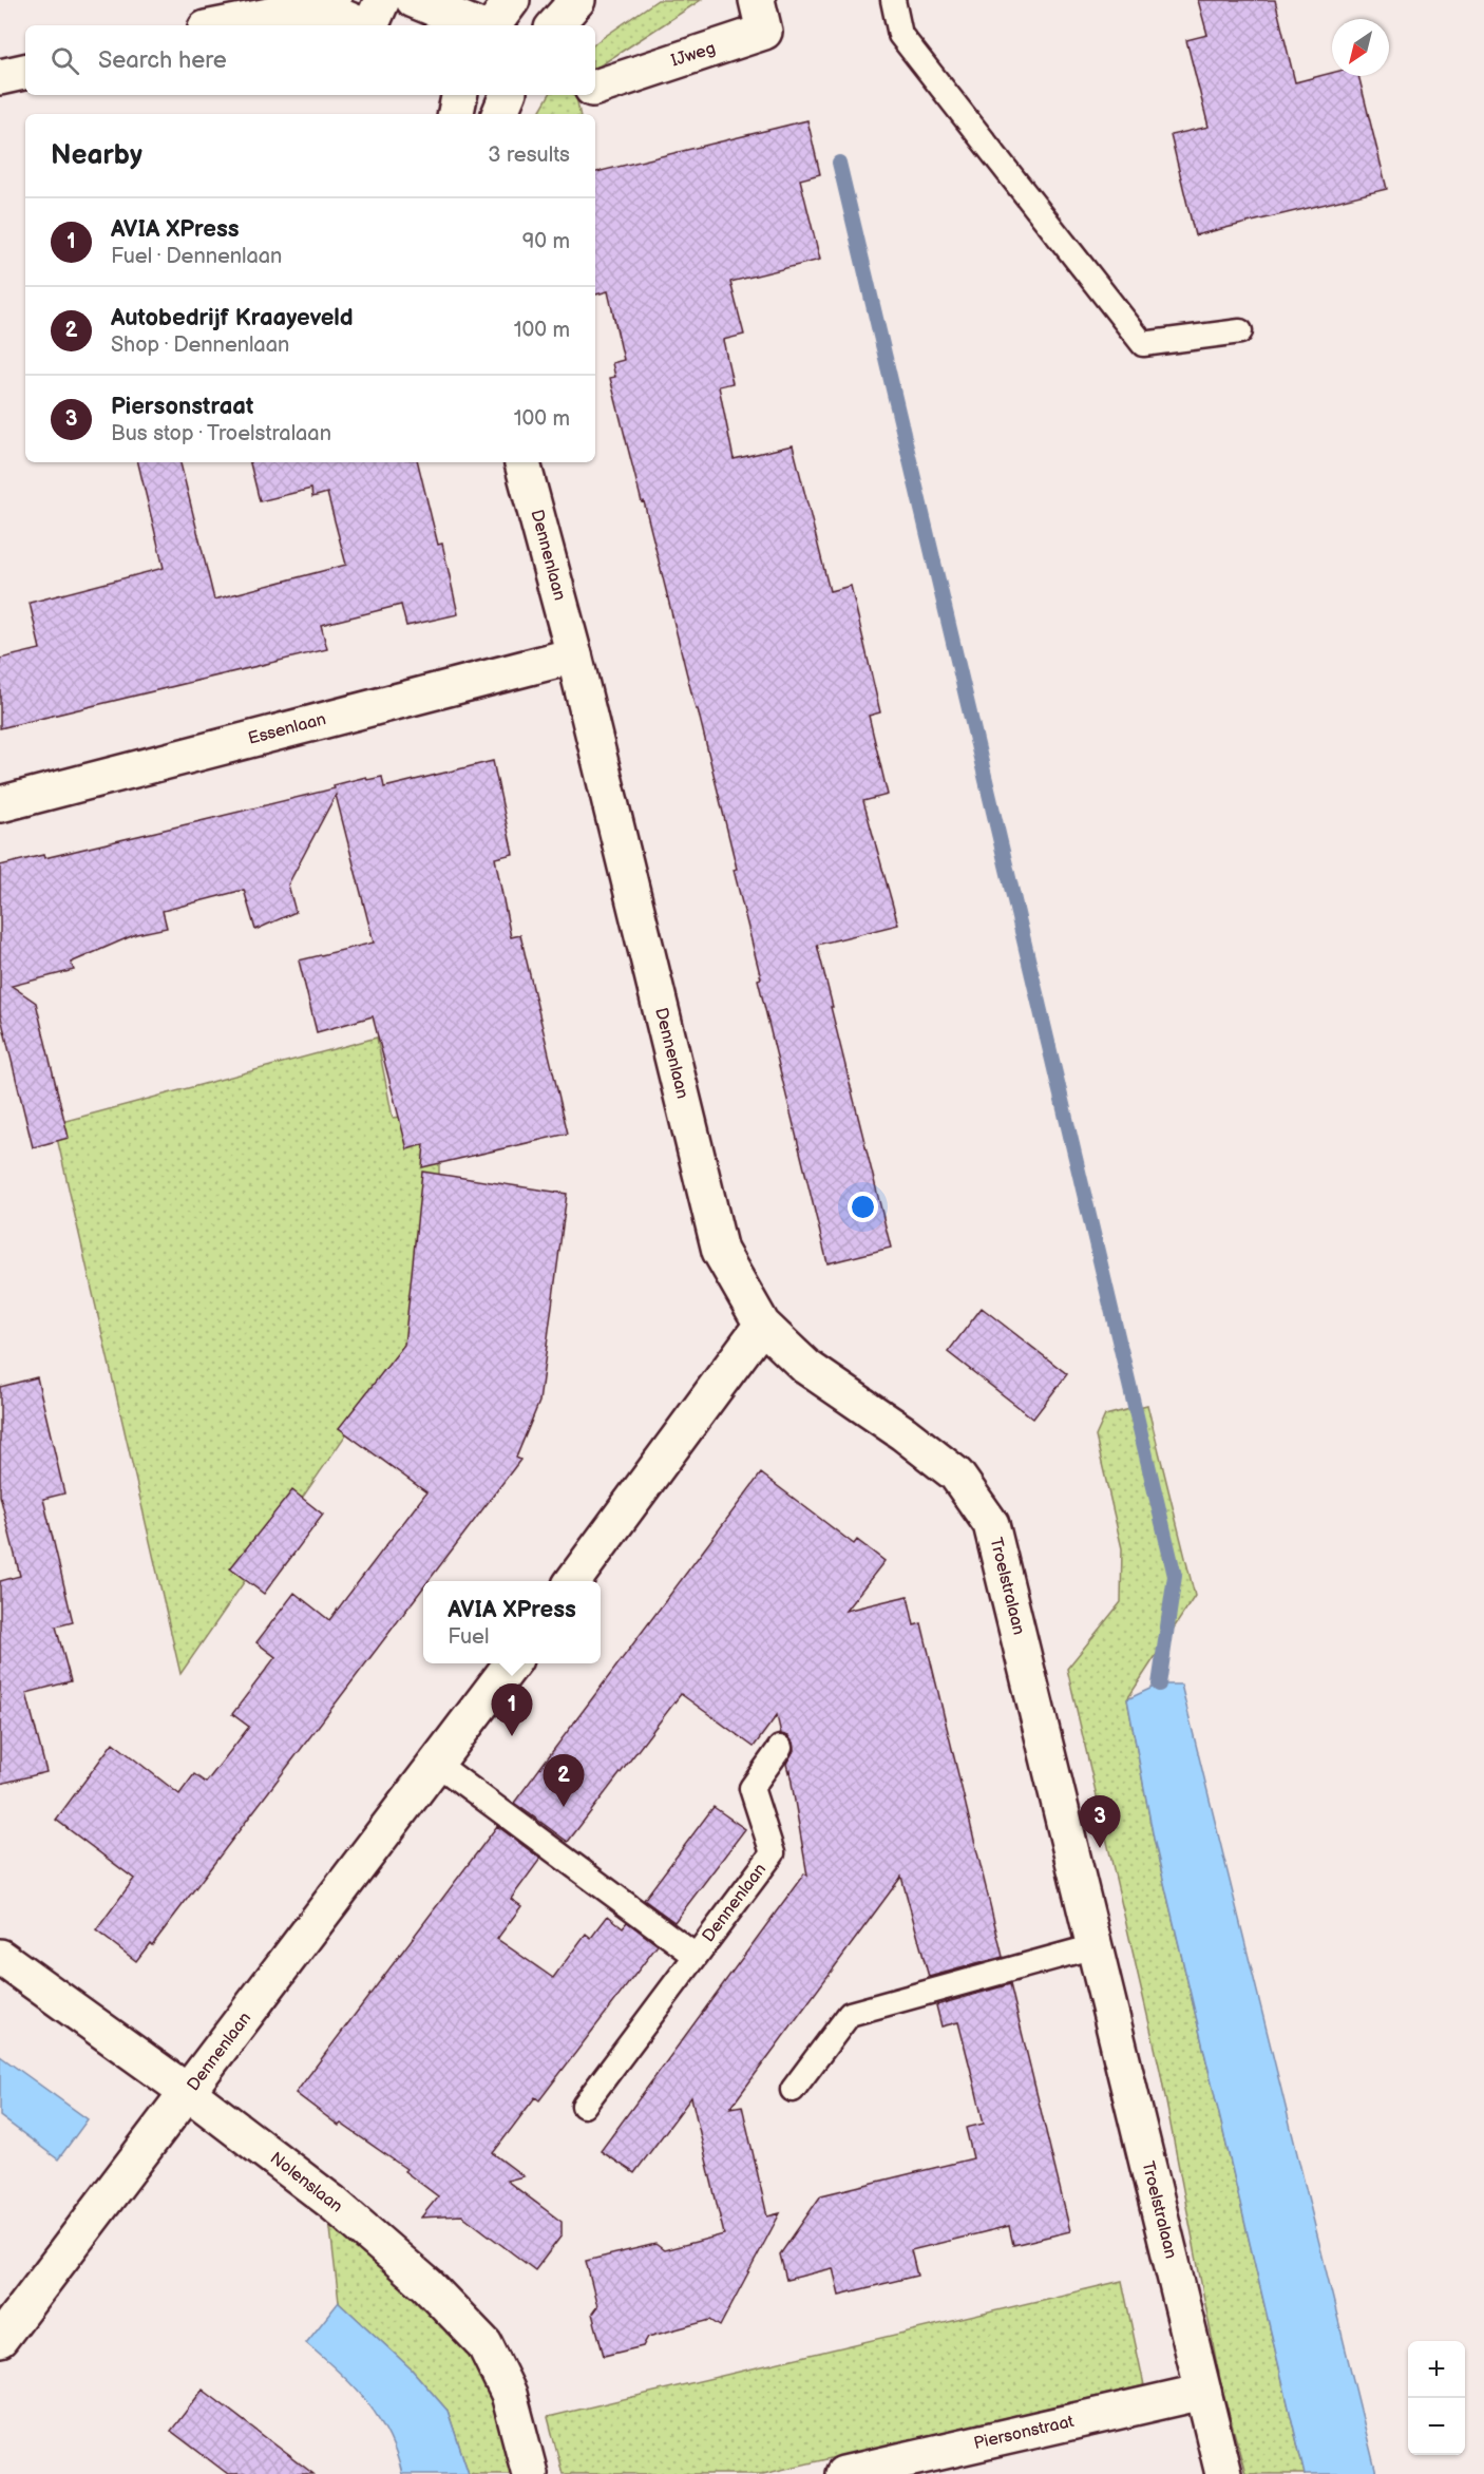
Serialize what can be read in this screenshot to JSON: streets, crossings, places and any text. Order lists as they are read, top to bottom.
{
  "streets": {
    "street": [
      "IJweg",
      "Dennenlaan",
      "Essenlaan",
      "Troelstralaan",
      "Nolenslaan",
      "Piersonstraat"
    ]
  },
  "crossings": [
    ["Dennenlaan", "Essenlaan"],
    ["Dennenlaan", "Troelstralaan"],
    ["Dennenlaan", "Nolenslaan"],
    ["Troelstralaan", "Piersonstraat"]
  ],
  "north": "bottom left",
  "page": {
    "search": "Search here",
    "heading": ["Nearby", "3 results"],
    "list": [
      {
        "mark": "1",
        "name": "AVIA XPress",
        "note": "Fuel · Dennenlaan",
        "value": "90 m"
      },
      {
        "mark": "2",
        "name": "Autobedrijf Kraayeveld",
        "note": "Shop · Dennenlaan",
        "value": "100 m"
      },
      {
        "mark": "3",
        "name": "Piersonstraat",
        "note": "Bus stop · Troelstralaan",
        "value": "100 m"
      }
    ],
    "popup": ["AVIA XPress", "Fuel"],
    "pins": ["1", "2", "3"],
    "map_buttons": ["+", "−"]
  }
}
